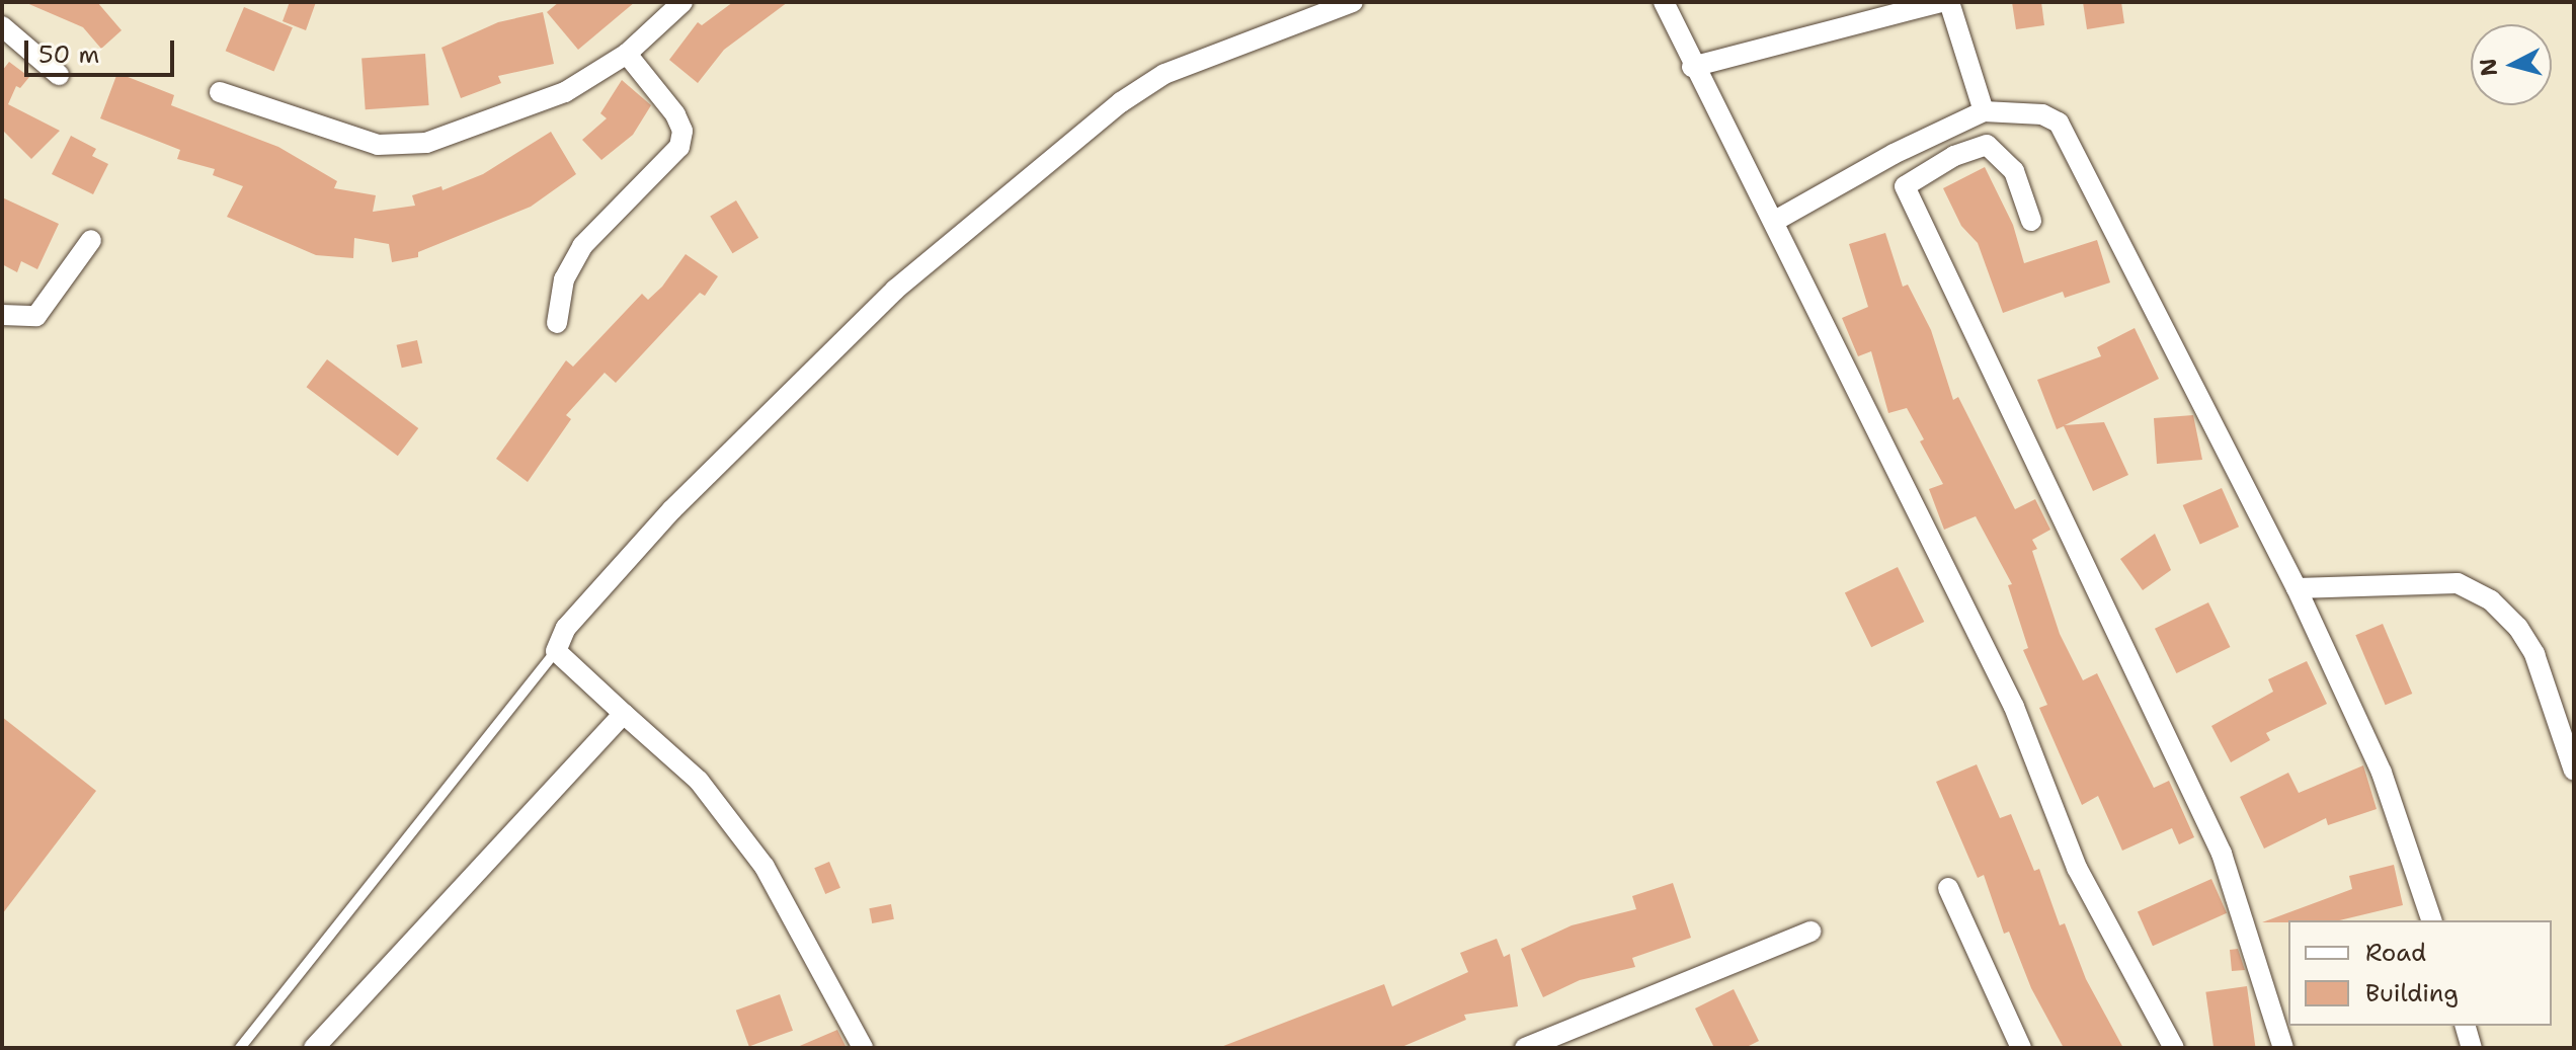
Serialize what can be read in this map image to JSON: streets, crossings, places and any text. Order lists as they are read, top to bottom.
{
  "legend": ["Road", "Building"],
  "scale_bar": "50 m",
  "north": "left"
}
